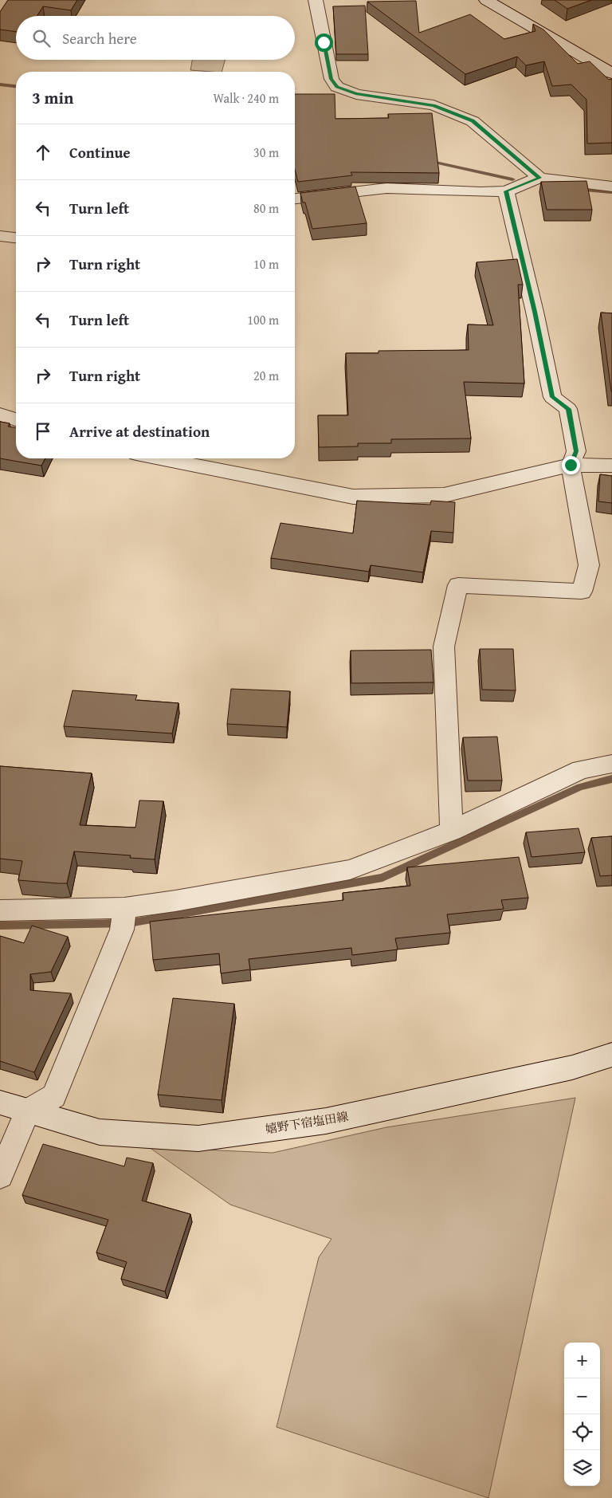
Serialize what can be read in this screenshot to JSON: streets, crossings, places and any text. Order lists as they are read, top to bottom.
{
  "streets": {
    "street": ["嬉野下宿塩田線"]
  },
  "page": {
    "search": "Search here",
    "heading": ["3 min", "Walk · 240 m"],
    "list": [
      ["Continue", "30 m"],
      ["Turn left", "80 m"],
      ["Turn right", "10 m"],
      ["Turn left", "100 m"],
      ["Turn right", "20 m"],
      "Arrive at destination"
    ],
    "map_buttons": ["+", "−"]
  }
}
